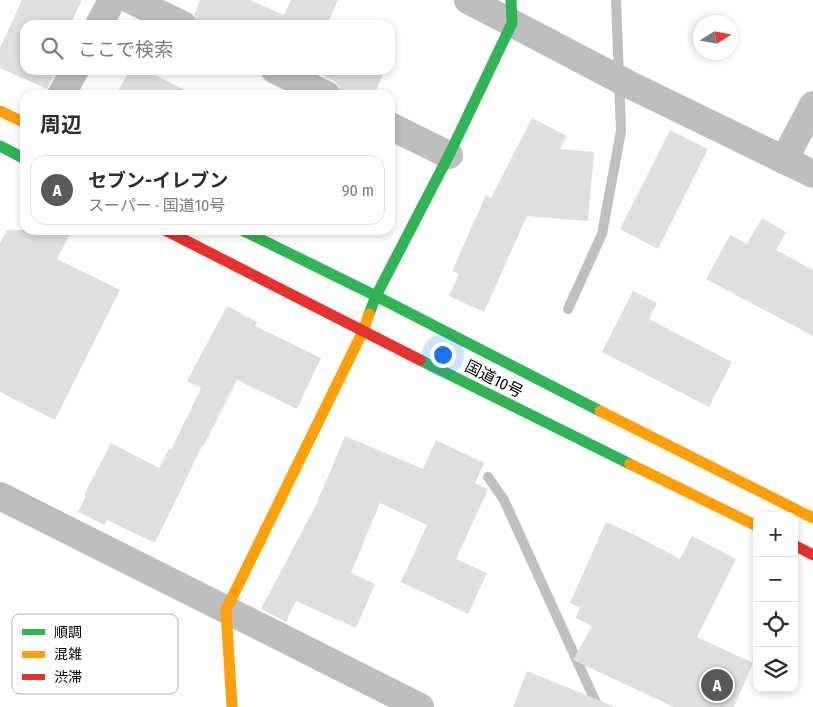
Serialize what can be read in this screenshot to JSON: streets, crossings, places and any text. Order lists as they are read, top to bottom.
{
  "streets": {
    "main road": ["国道10号"]
  },
  "legend": ["順調", "混雑", "渋滞"],
  "north": "right",
  "page": {
    "search": "ここで検索",
    "heading": "周辺",
    "list": [
      {
        "mark": "A",
        "name": "セブン-イレブン",
        "note": "スーパー · 国道10号",
        "value": "90 m"
      }
    ],
    "map_buttons": ["+", "−"],
    "pins": "A"
  }
}
